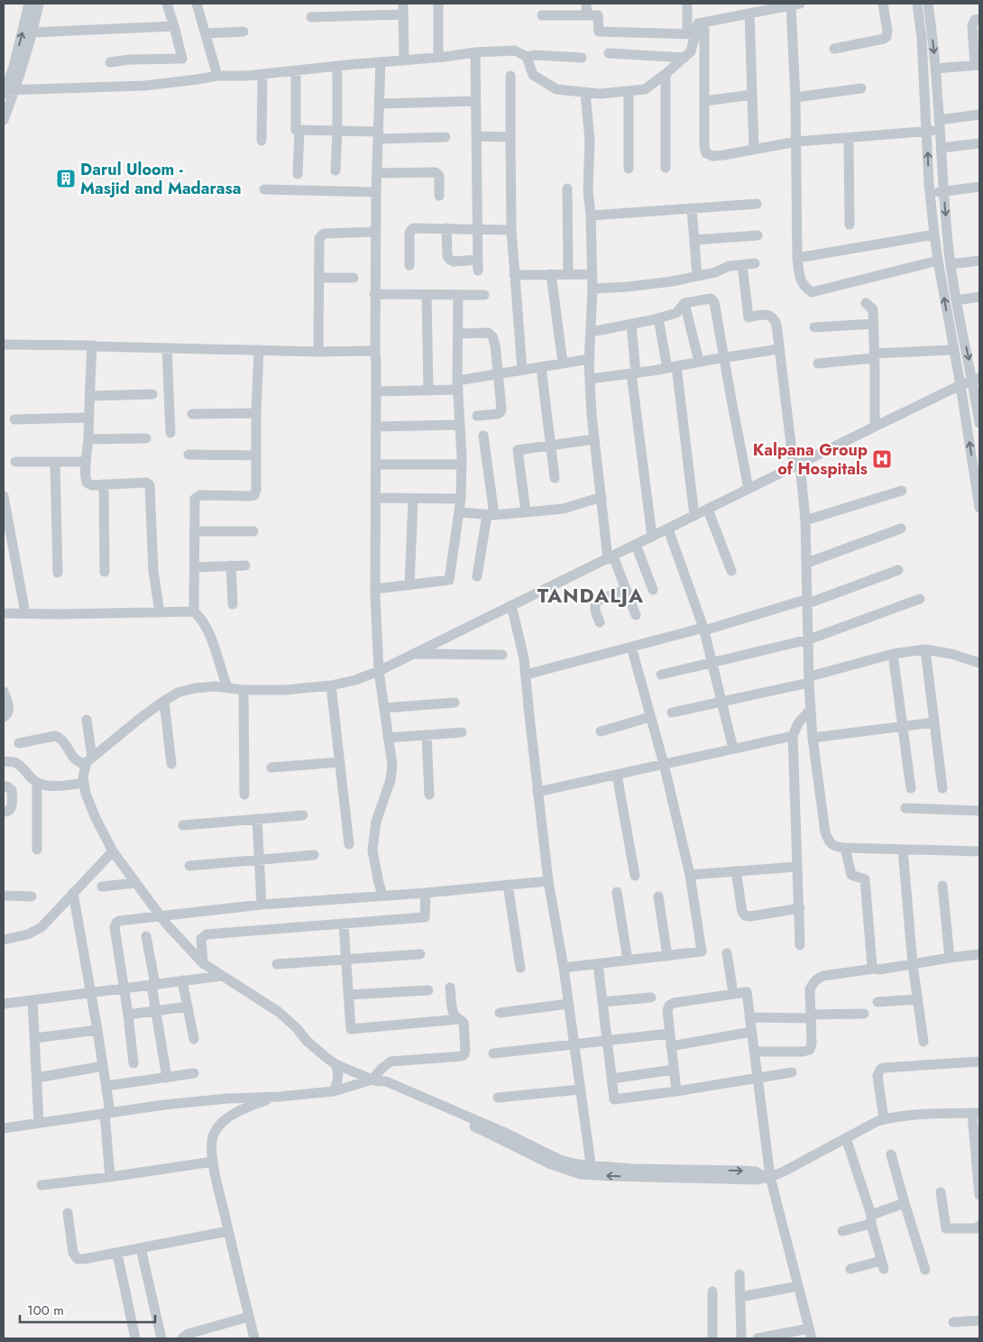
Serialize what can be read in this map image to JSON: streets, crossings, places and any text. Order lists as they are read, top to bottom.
{
  "districts": ["TANDALJA"],
  "places": {
    "building": ["Darul Uloom - Masjid and Madarasa"],
    "hospital": ["Kalpana Group of Hospitals"]
  },
  "scale_bar": "100 m"
}
